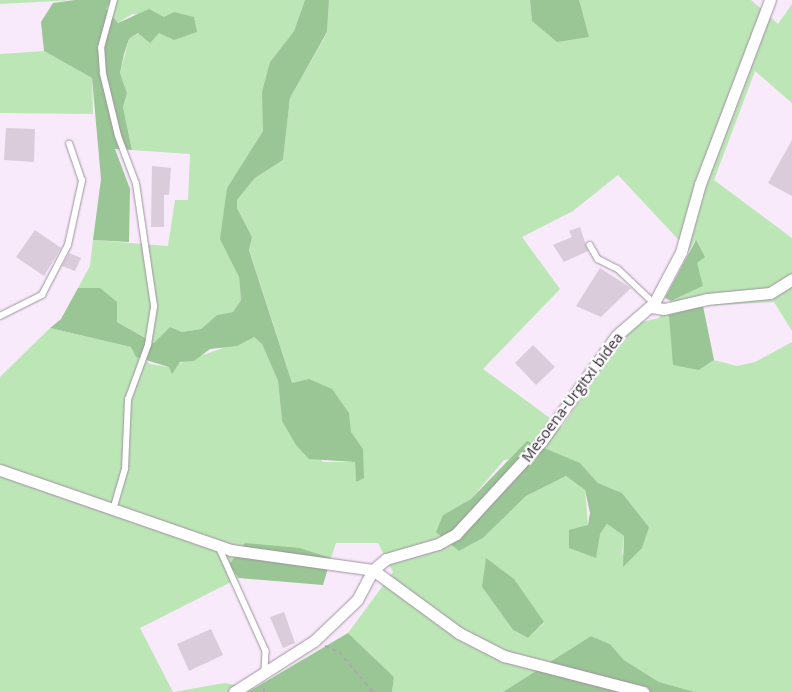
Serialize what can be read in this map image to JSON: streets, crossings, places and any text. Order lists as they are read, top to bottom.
{
  "streets": {
    "street": ["Mesoena-Urgitxi bidea"]
  }
}
